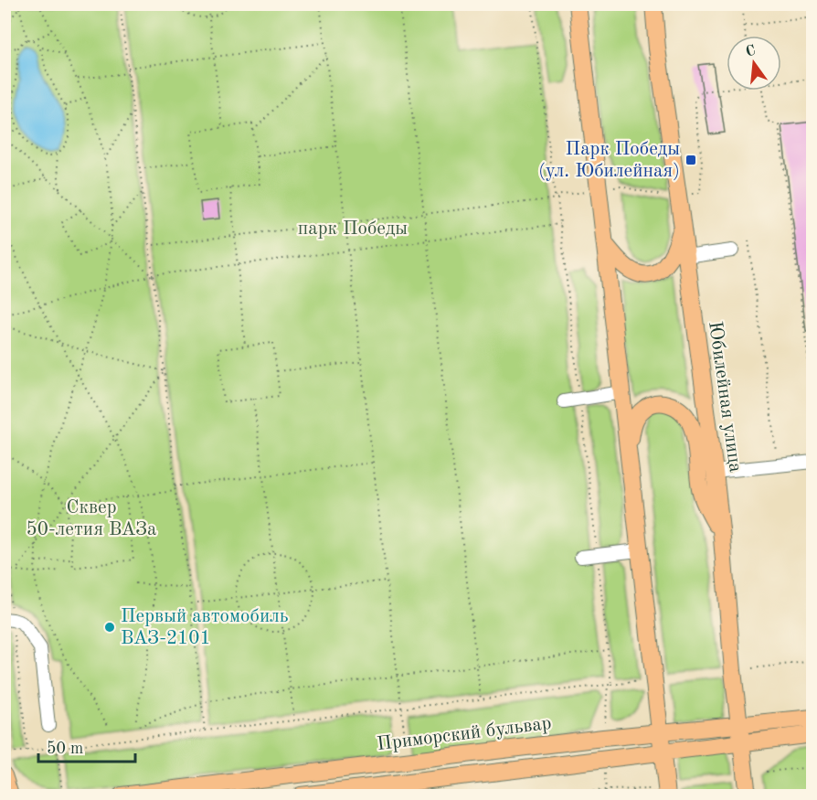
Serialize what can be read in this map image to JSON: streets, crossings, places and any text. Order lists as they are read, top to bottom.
{
  "streets": {
    "main road": ["Юбилейная улица", "Приморский бульвар"]
  },
  "crossings": [
    ["Юбилейная улица", "Приморский бульвар"]
  ],
  "parks": ["парк Победы", "Сквер 50-летия ВАЗа"],
  "places": {
    "transit": ["Парк Победы (ул. Юбилейная)"],
    "other": ["Первый автомобиль ВАЗ-2101"]
  },
  "scale_bar": "50 m",
  "north": "top"
}
